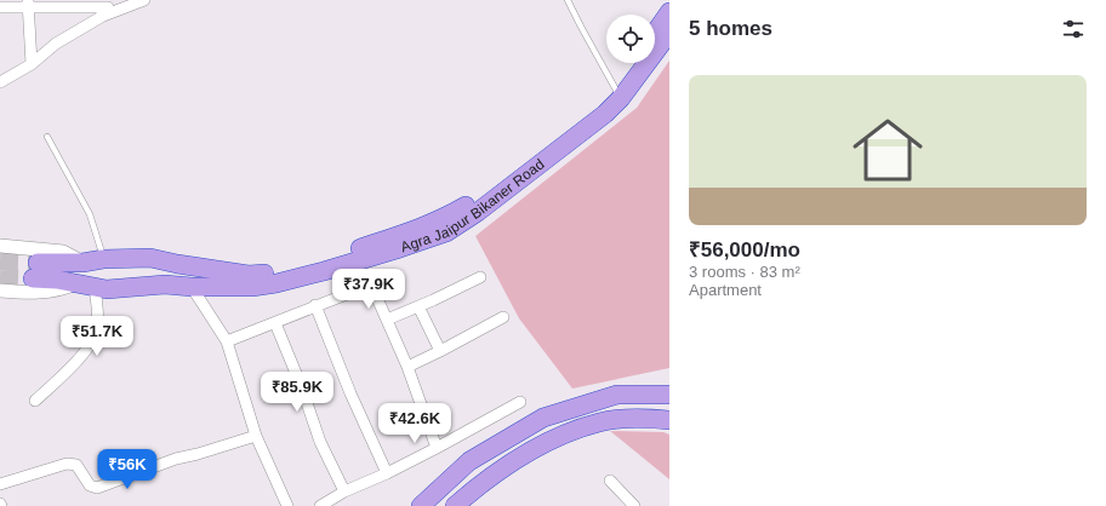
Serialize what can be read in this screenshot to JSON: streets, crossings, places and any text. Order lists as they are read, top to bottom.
{
  "streets": {
    "highway": ["Agra Jaipur Bikaner Road"]
  },
  "page": {
    "heading": "5 homes",
    "list": [
      {
        "name": "₹56,000/mo",
        "note": "3 rooms · 83 m² · Apartment"
      }
    ],
    "price": [
      "₹37.9K",
      "₹51.7K",
      "₹85.9K",
      "₹42.6K",
      "₹56K"
    ]
  }
}
